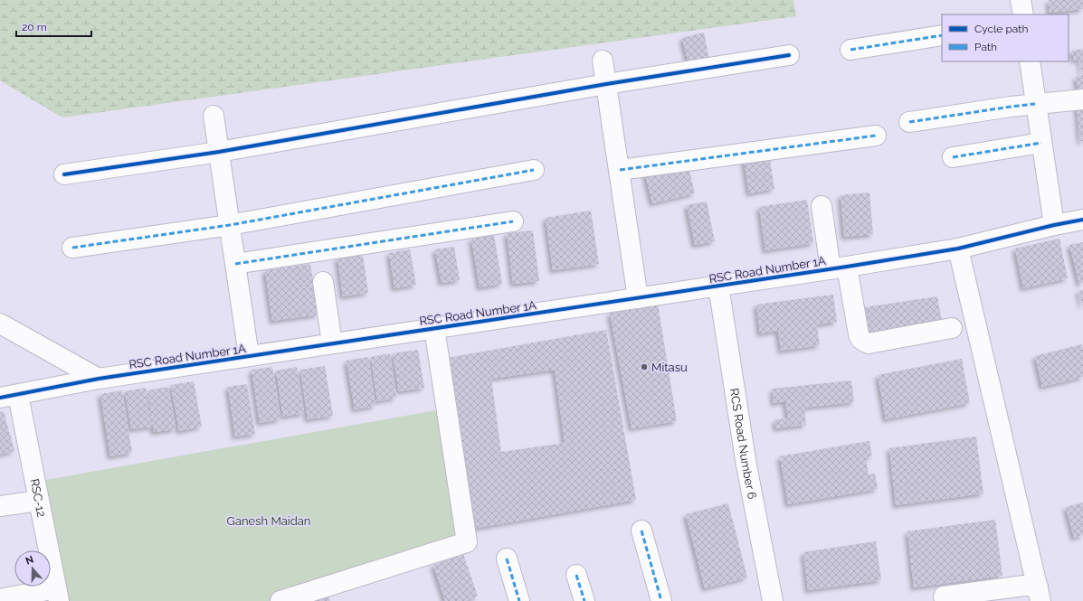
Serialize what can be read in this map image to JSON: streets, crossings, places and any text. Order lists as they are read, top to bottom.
{
  "streets": {
    "street": ["RSC Road Number 1A", "RCS Road Number 6", "RSC-12"]
  },
  "crossings": [
    ["RSC Road Number 1A", "RCS Road Number 6"],
    ["RSC Road Number 1A", "RSC-12"]
  ],
  "parks": ["Ganesh Maidan"],
  "places": ["Mitasu"],
  "legend": ["Cycle path", "Path"],
  "scale_bar": "20 m",
  "north": "top"
}
